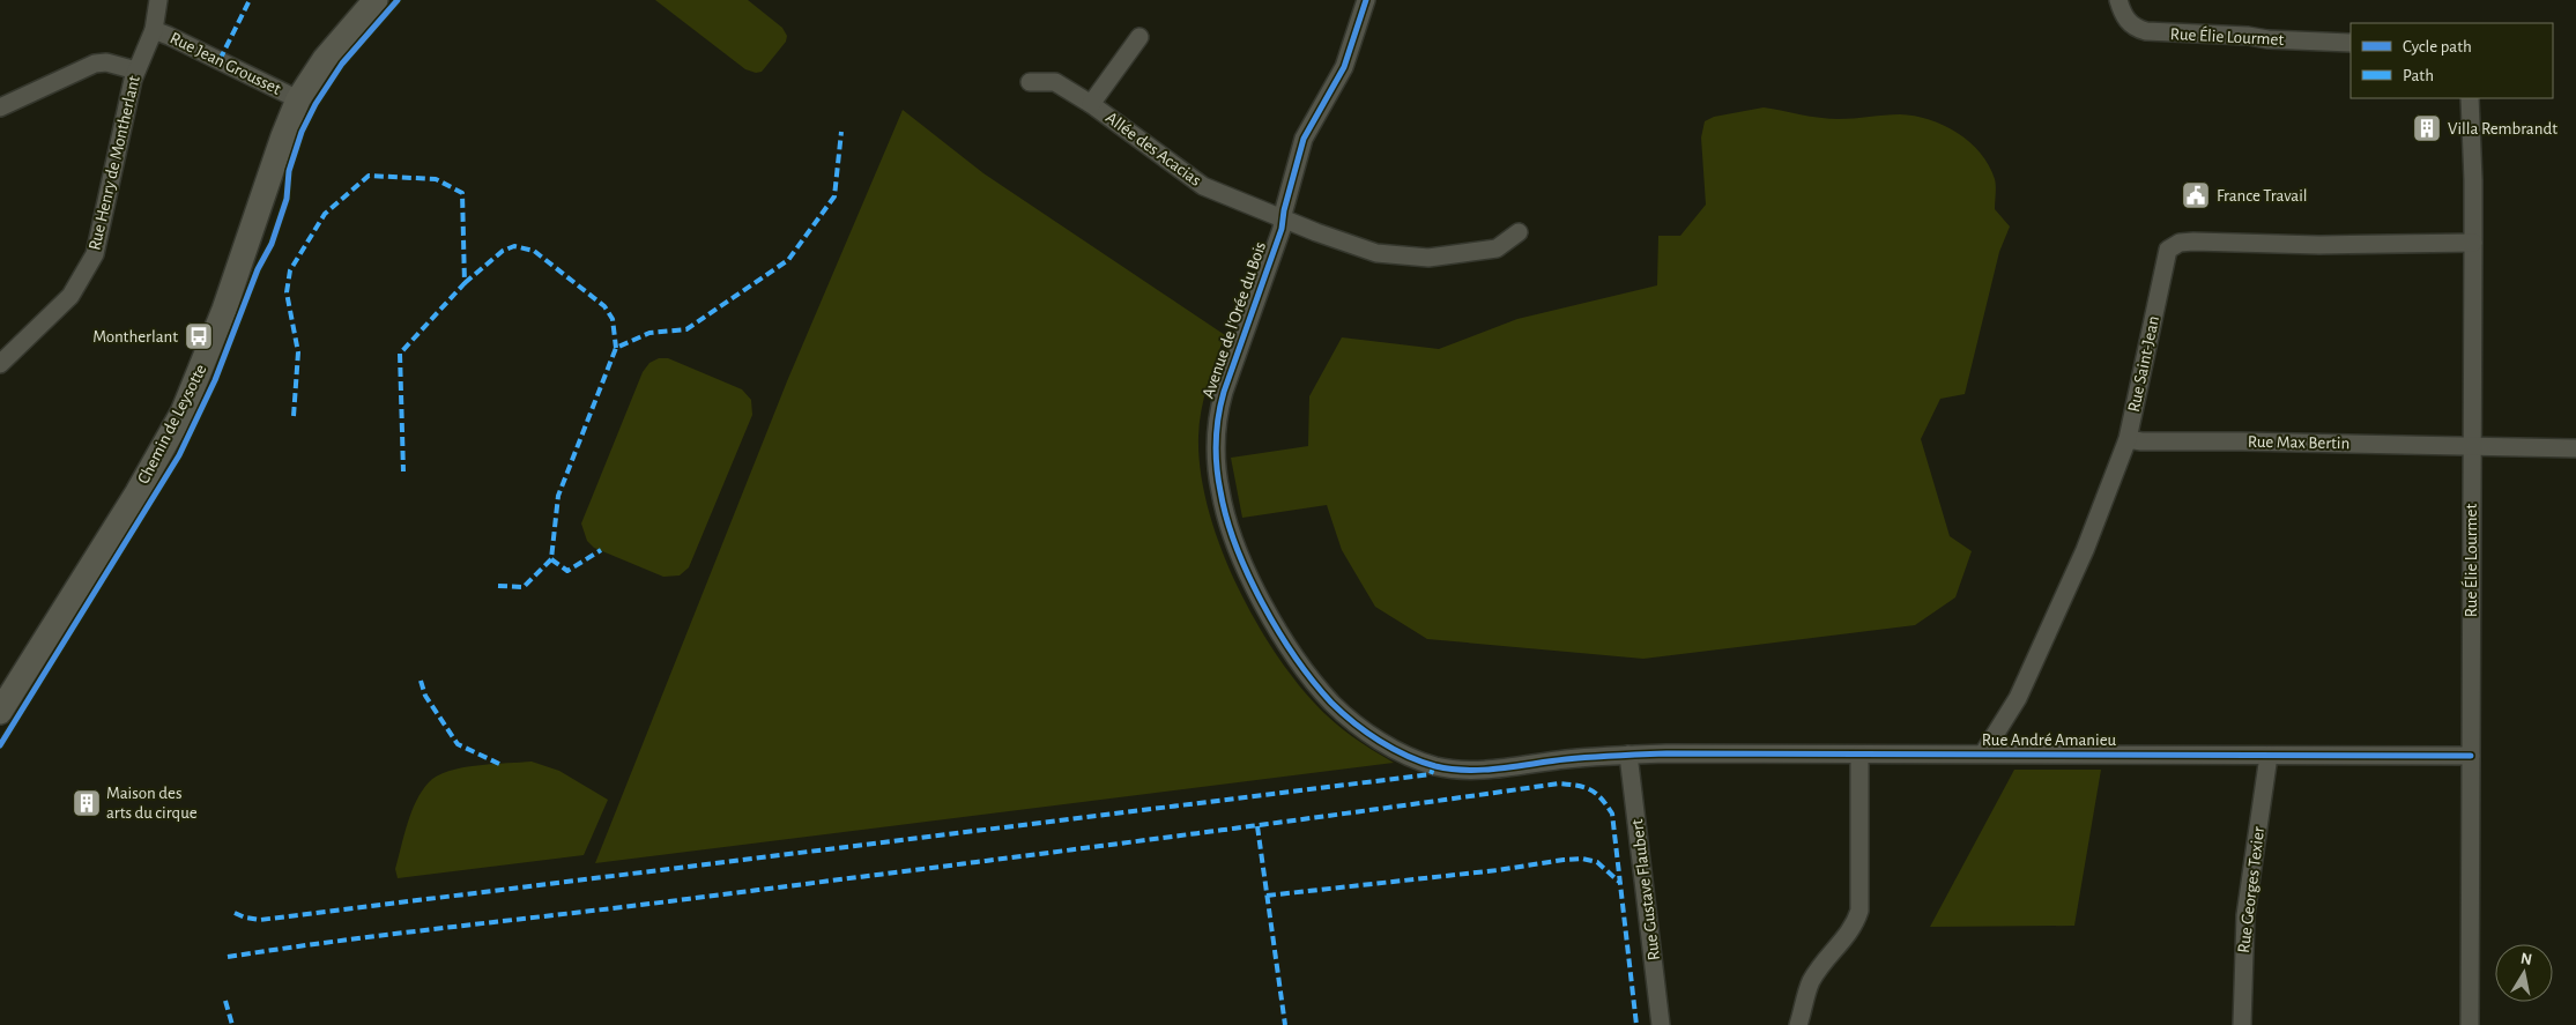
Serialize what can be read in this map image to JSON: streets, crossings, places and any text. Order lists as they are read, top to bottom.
{
  "streets": {
    "street": [
      "Rue Élie Lourmet",
      "Rue Jean Grousset",
      "Allée des Acacias",
      "Rue Henry de Montherlant",
      "Avenue de l'Orée du Bois",
      "Rue Saint-Jean",
      "Chemin de Leysotte",
      "Rue Max Bertin",
      "Rue André Amanieu",
      "Rue Gustave Flaubert",
      "Rue Georges Texier"
    ]
  },
  "crossings": [
    ["Rue Élie Lourmet", "Rue Saint-Jean"],
    ["Rue Élie Lourmet", "Rue Max Bertin"],
    ["Rue Élie Lourmet", "Rue André Amanieu"],
    ["Rue Jean Grousset", "Rue Henry de Montherlant"],
    ["Rue Jean Grousset", "Chemin de Leysotte"],
    ["Allée des Acacias", "Avenue de l'Orée du Bois"],
    ["Avenue de l'Orée du Bois", "Rue André Amanieu"],
    ["Avenue de l'Orée du Bois", "Rue Gustave Flaubert"],
    ["Rue Saint-Jean", "Rue Max Bertin"],
    ["Rue Saint-Jean", "Rue André Amanieu"],
    ["Rue André Amanieu", "Rue Gustave Flaubert"],
    ["Rue André Amanieu", "Rue Georges Texier"]
  ],
  "places": {
    "building": ["Villa Rembrandt", "Maison des arts du cirque"],
    "public building": ["France Travail"],
    "bus stop": ["Montherlant"]
  },
  "legend": ["Cycle path", "Path"],
  "north": "top"
}
